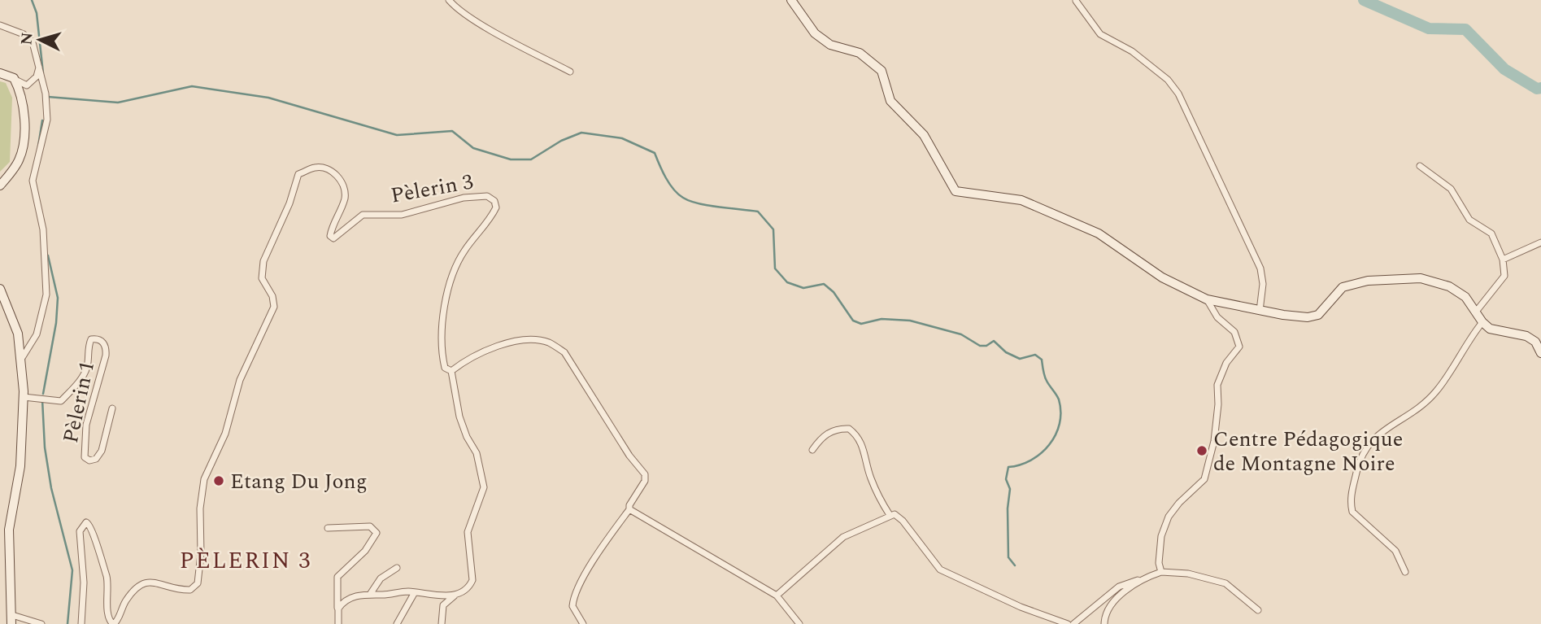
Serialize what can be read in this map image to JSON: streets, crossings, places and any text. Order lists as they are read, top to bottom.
{
  "streets": {
    "street": ["Pèlerin 3", "Pèlerin 1"]
  },
  "districts": ["PÈLERIN 3"],
  "places": ["Centre Pédagogique de Montagne Noire", "Etang Du Jong"],
  "north": "left"
}
